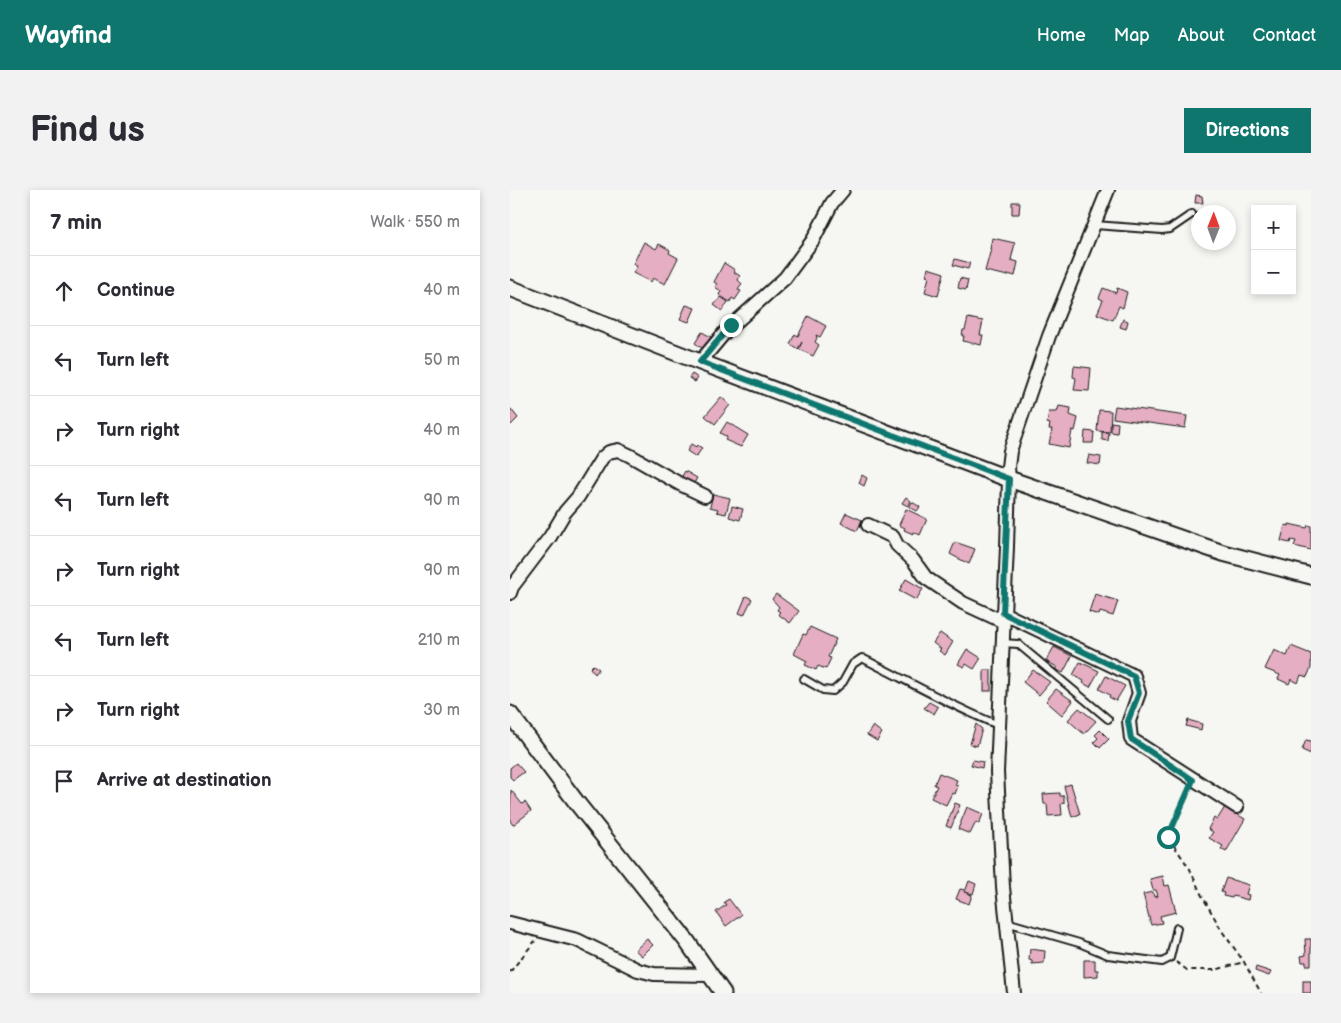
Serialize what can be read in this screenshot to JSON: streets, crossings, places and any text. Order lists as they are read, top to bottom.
{
  "north": "top",
  "page": {
    "header": "Wayfind",
    "nav": [
      "Home",
      "Map",
      "About",
      "Contact"
    ],
    "buttons": "Directions",
    "title": "Find us",
    "heading": ["7 min", "Walk · 550 m"],
    "map_buttons": ["+", "−"],
    "list": [
      ["Continue", "40 m"],
      ["Turn left", "50 m"],
      ["Turn right", "40 m"],
      ["Turn left", "90 m"],
      ["Turn right", "90 m"],
      ["Turn left", "210 m"],
      ["Turn right", "30 m"],
      "Arrive at destination"
    ]
  }
}
